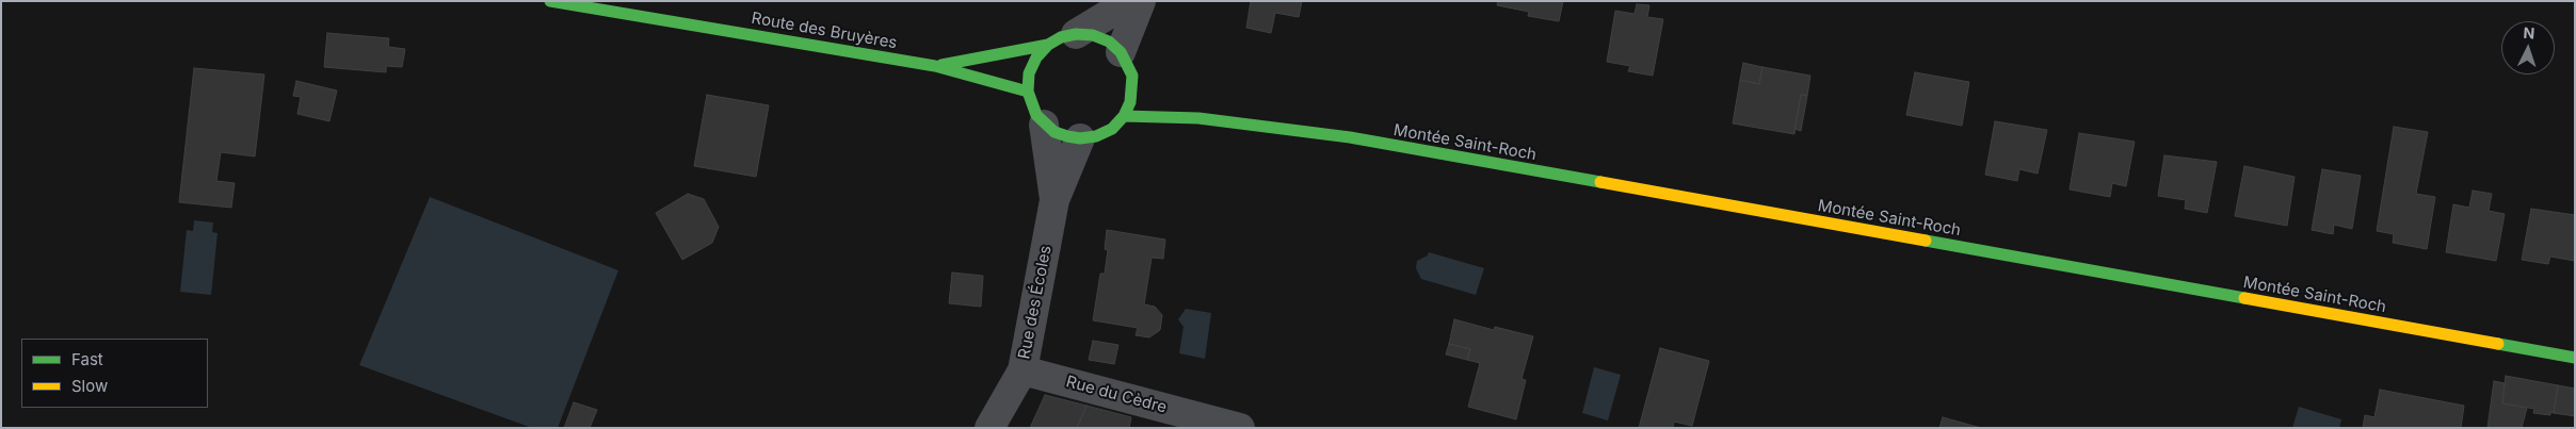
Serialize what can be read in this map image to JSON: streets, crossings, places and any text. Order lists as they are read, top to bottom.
{
  "streets": {
    "main road": ["Route des Bruyères", "Montée Saint-Roch"],
    "street": ["Rue des Écoles", "Rue du Cèdre"]
  },
  "crossings": [
    ["Rue des Écoles", "Rue du Cèdre"]
  ],
  "legend": ["Fast", "Slow"],
  "north": "top"
}
